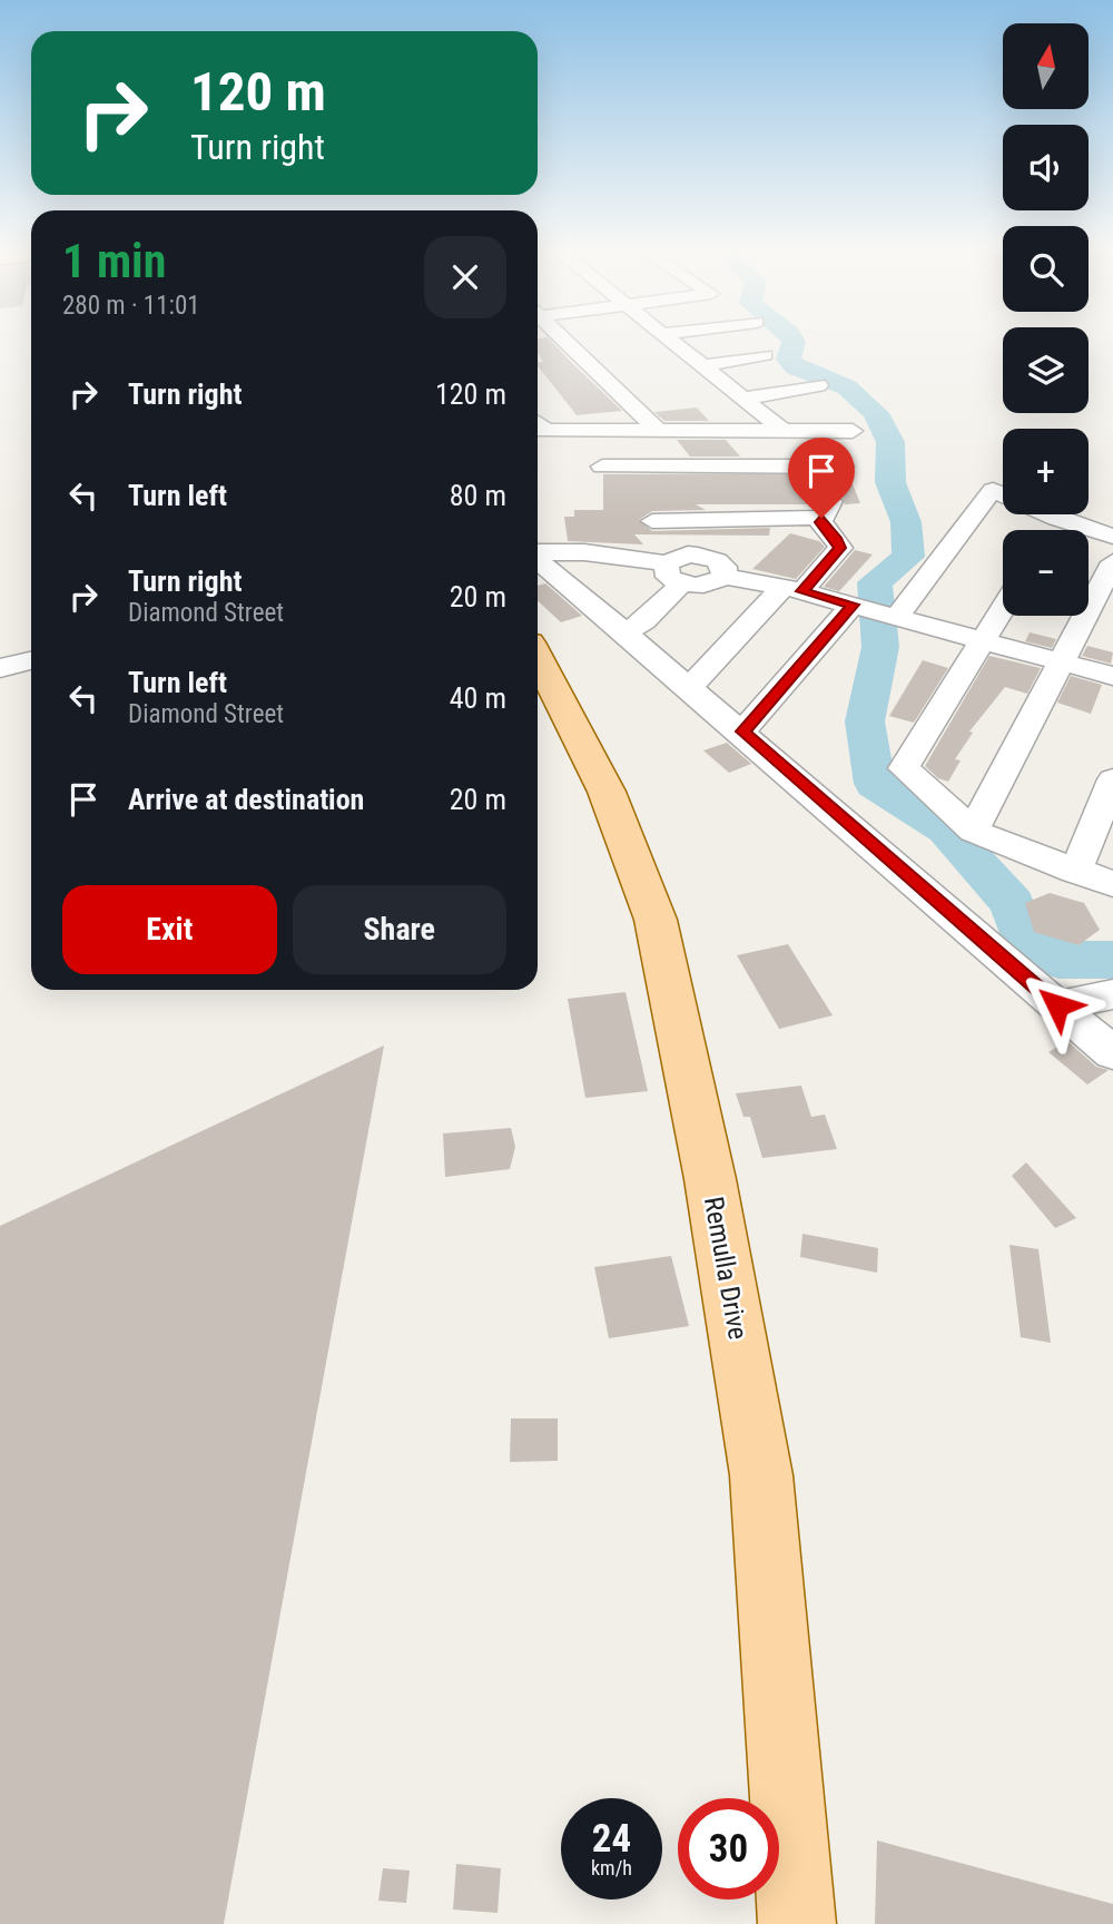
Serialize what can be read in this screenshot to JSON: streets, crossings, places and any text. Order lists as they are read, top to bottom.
{
  "streets": {
    "main road": ["Remulla Drive"]
  },
  "north": "top",
  "page": {
    "map_buttons": ["+", "−"],
    "turn": ["120 m", "Turn right"],
    "heading": ["1 min", "280 m · 11:01"],
    "list": [
      {
        "name": "Turn right",
        "value": "120 m"
      },
      {
        "name": "Turn left",
        "value": "80 m"
      },
      {
        "name": "Turn right",
        "note": "Diamond Street",
        "value": "20 m"
      },
      {
        "name": "Turn left",
        "note": "Diamond Street",
        "value": "40 m"
      },
      {
        "name": "Arrive at destination",
        "value": "20 m"
      }
    ],
    "buttons": ["Exit", "Share"],
    "speed": "24 km/h",
    "limit": "30"
  }
}
